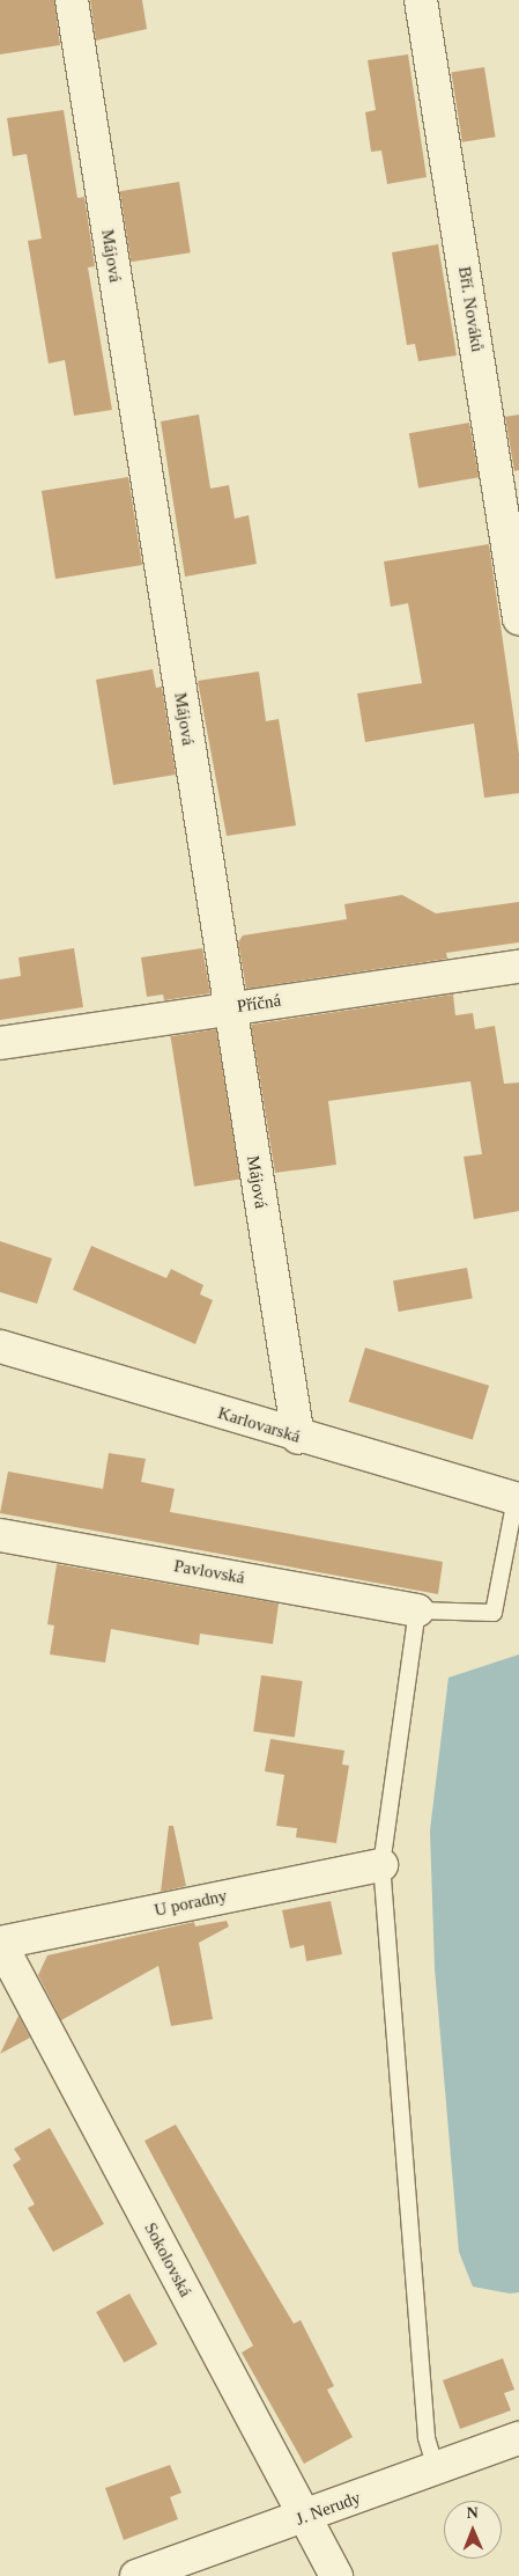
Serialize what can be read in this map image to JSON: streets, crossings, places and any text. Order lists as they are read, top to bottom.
{
  "streets": {
    "street": [
      "Májová",
      "Bří. Nováků",
      "Příčná",
      "Karlovarská",
      "Pavlovská",
      "U poradny",
      "Sokolovská",
      "J. Nerudy"
    ]
  },
  "crossings": [
    ["Májová", "Příčná"],
    ["Májová", "Karlovarská"],
    ["U poradny", "Sokolovská"],
    ["Sokolovská", "J. Nerudy"]
  ],
  "north": "top"
}
